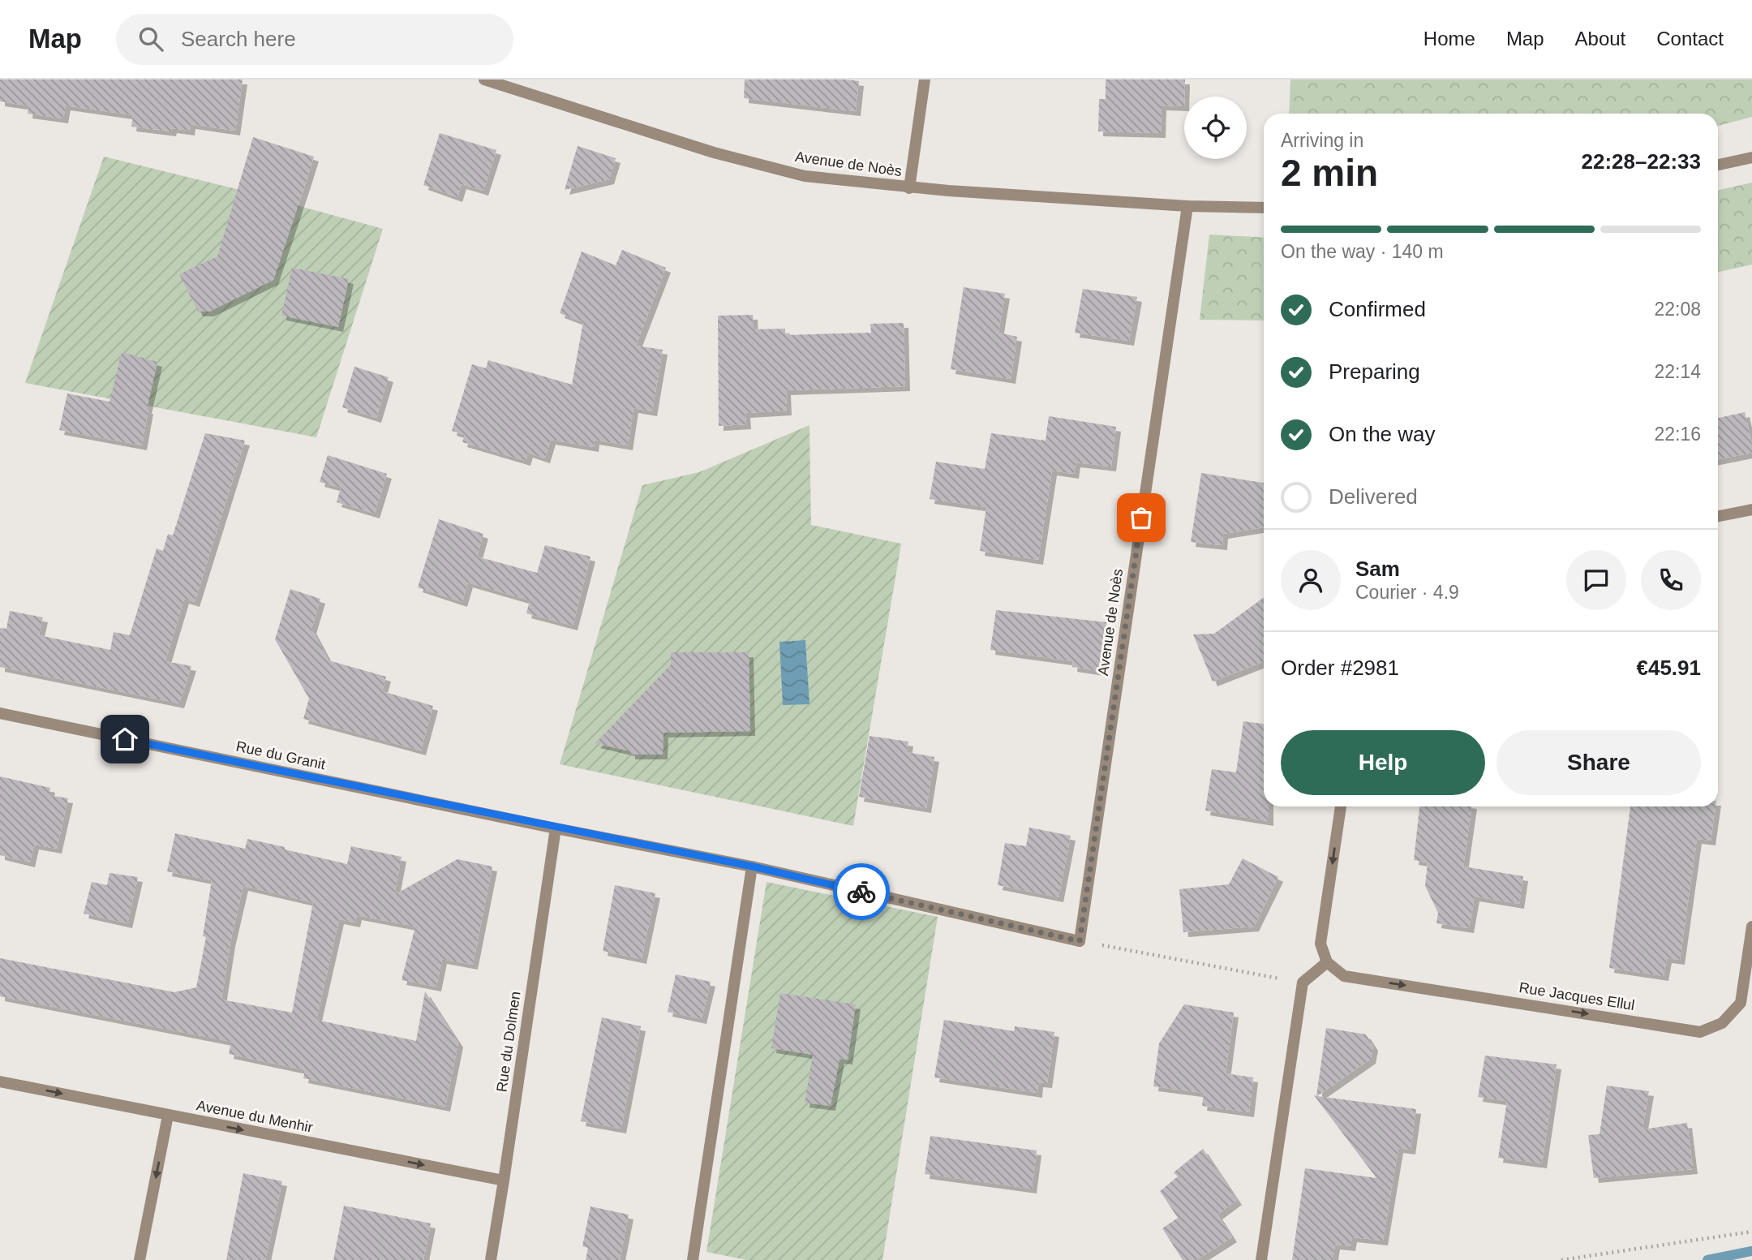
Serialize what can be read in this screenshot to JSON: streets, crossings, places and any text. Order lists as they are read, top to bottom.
{
  "streets": {
    "street": [
      "Avenue de Noès",
      "Rue du Granit",
      "Rue Jacques Ellul",
      "Rue du Dolmen",
      "Avenue du Menhir"
    ]
  },
  "crossings": [
    ["Avenue de Noès", "Rue du Granit"],
    ["Rue du Granit", "Rue du Dolmen"],
    ["Rue du Dolmen", "Avenue du Menhir"]
  ],
  "one_way": ["Rue Jacques Ellul", "Avenue du Menhir"],
  "page": {
    "header": "Map",
    "search": "Search here",
    "nav": [
      "Home",
      "Map",
      "About",
      "Contact"
    ],
    "heading": ["2 min", "Arriving in", "22:28–22:33"],
    "panel": [
      "Sam",
      "Courier · 4.9",
      "Order #2981",
      "€45.91"
    ],
    "bar": "On the way · 140 m",
    "list": [
      ["Confirmed", "22:08"],
      ["Preparing", "22:14"],
      ["On the way", "22:16"],
      "Delivered"
    ],
    "buttons": ["Help", "Share"]
  }
}
